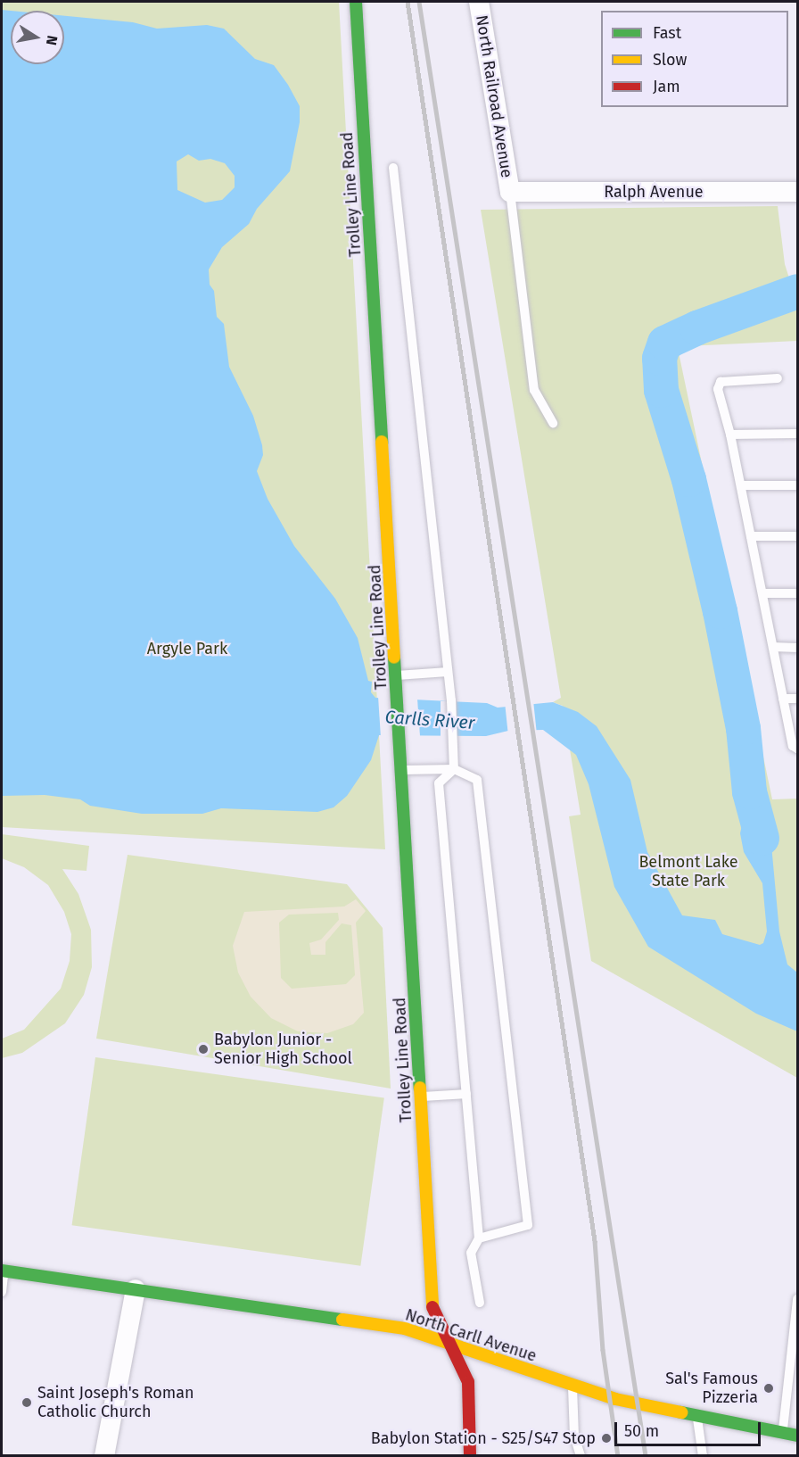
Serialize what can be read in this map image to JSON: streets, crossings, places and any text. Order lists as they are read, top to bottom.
{
  "streets": {
    "main road": ["Trolley Line Road", "North Carll Avenue"],
    "street": ["North Railroad Avenue", "Ralph Avenue"]
  },
  "crossings": [
    ["North Railroad Avenue", "Ralph Avenue"],
    ["Trolley Line Road", "North Carll Avenue"]
  ],
  "water": ["Carlls River"],
  "parks": ["Argyle Park", "Belmont Lake State Park"],
  "places": [
    "Babylon Junior - Senior High School",
    "Sal's Famous Pizzeria",
    "Saint Joseph's Roman Catholic Church",
    "Babylon Station - S25/S47 Stop"
  ],
  "legend": ["Fast", "Slow", "Jam"],
  "scale_bar": "50 m",
  "north": "right"
}
